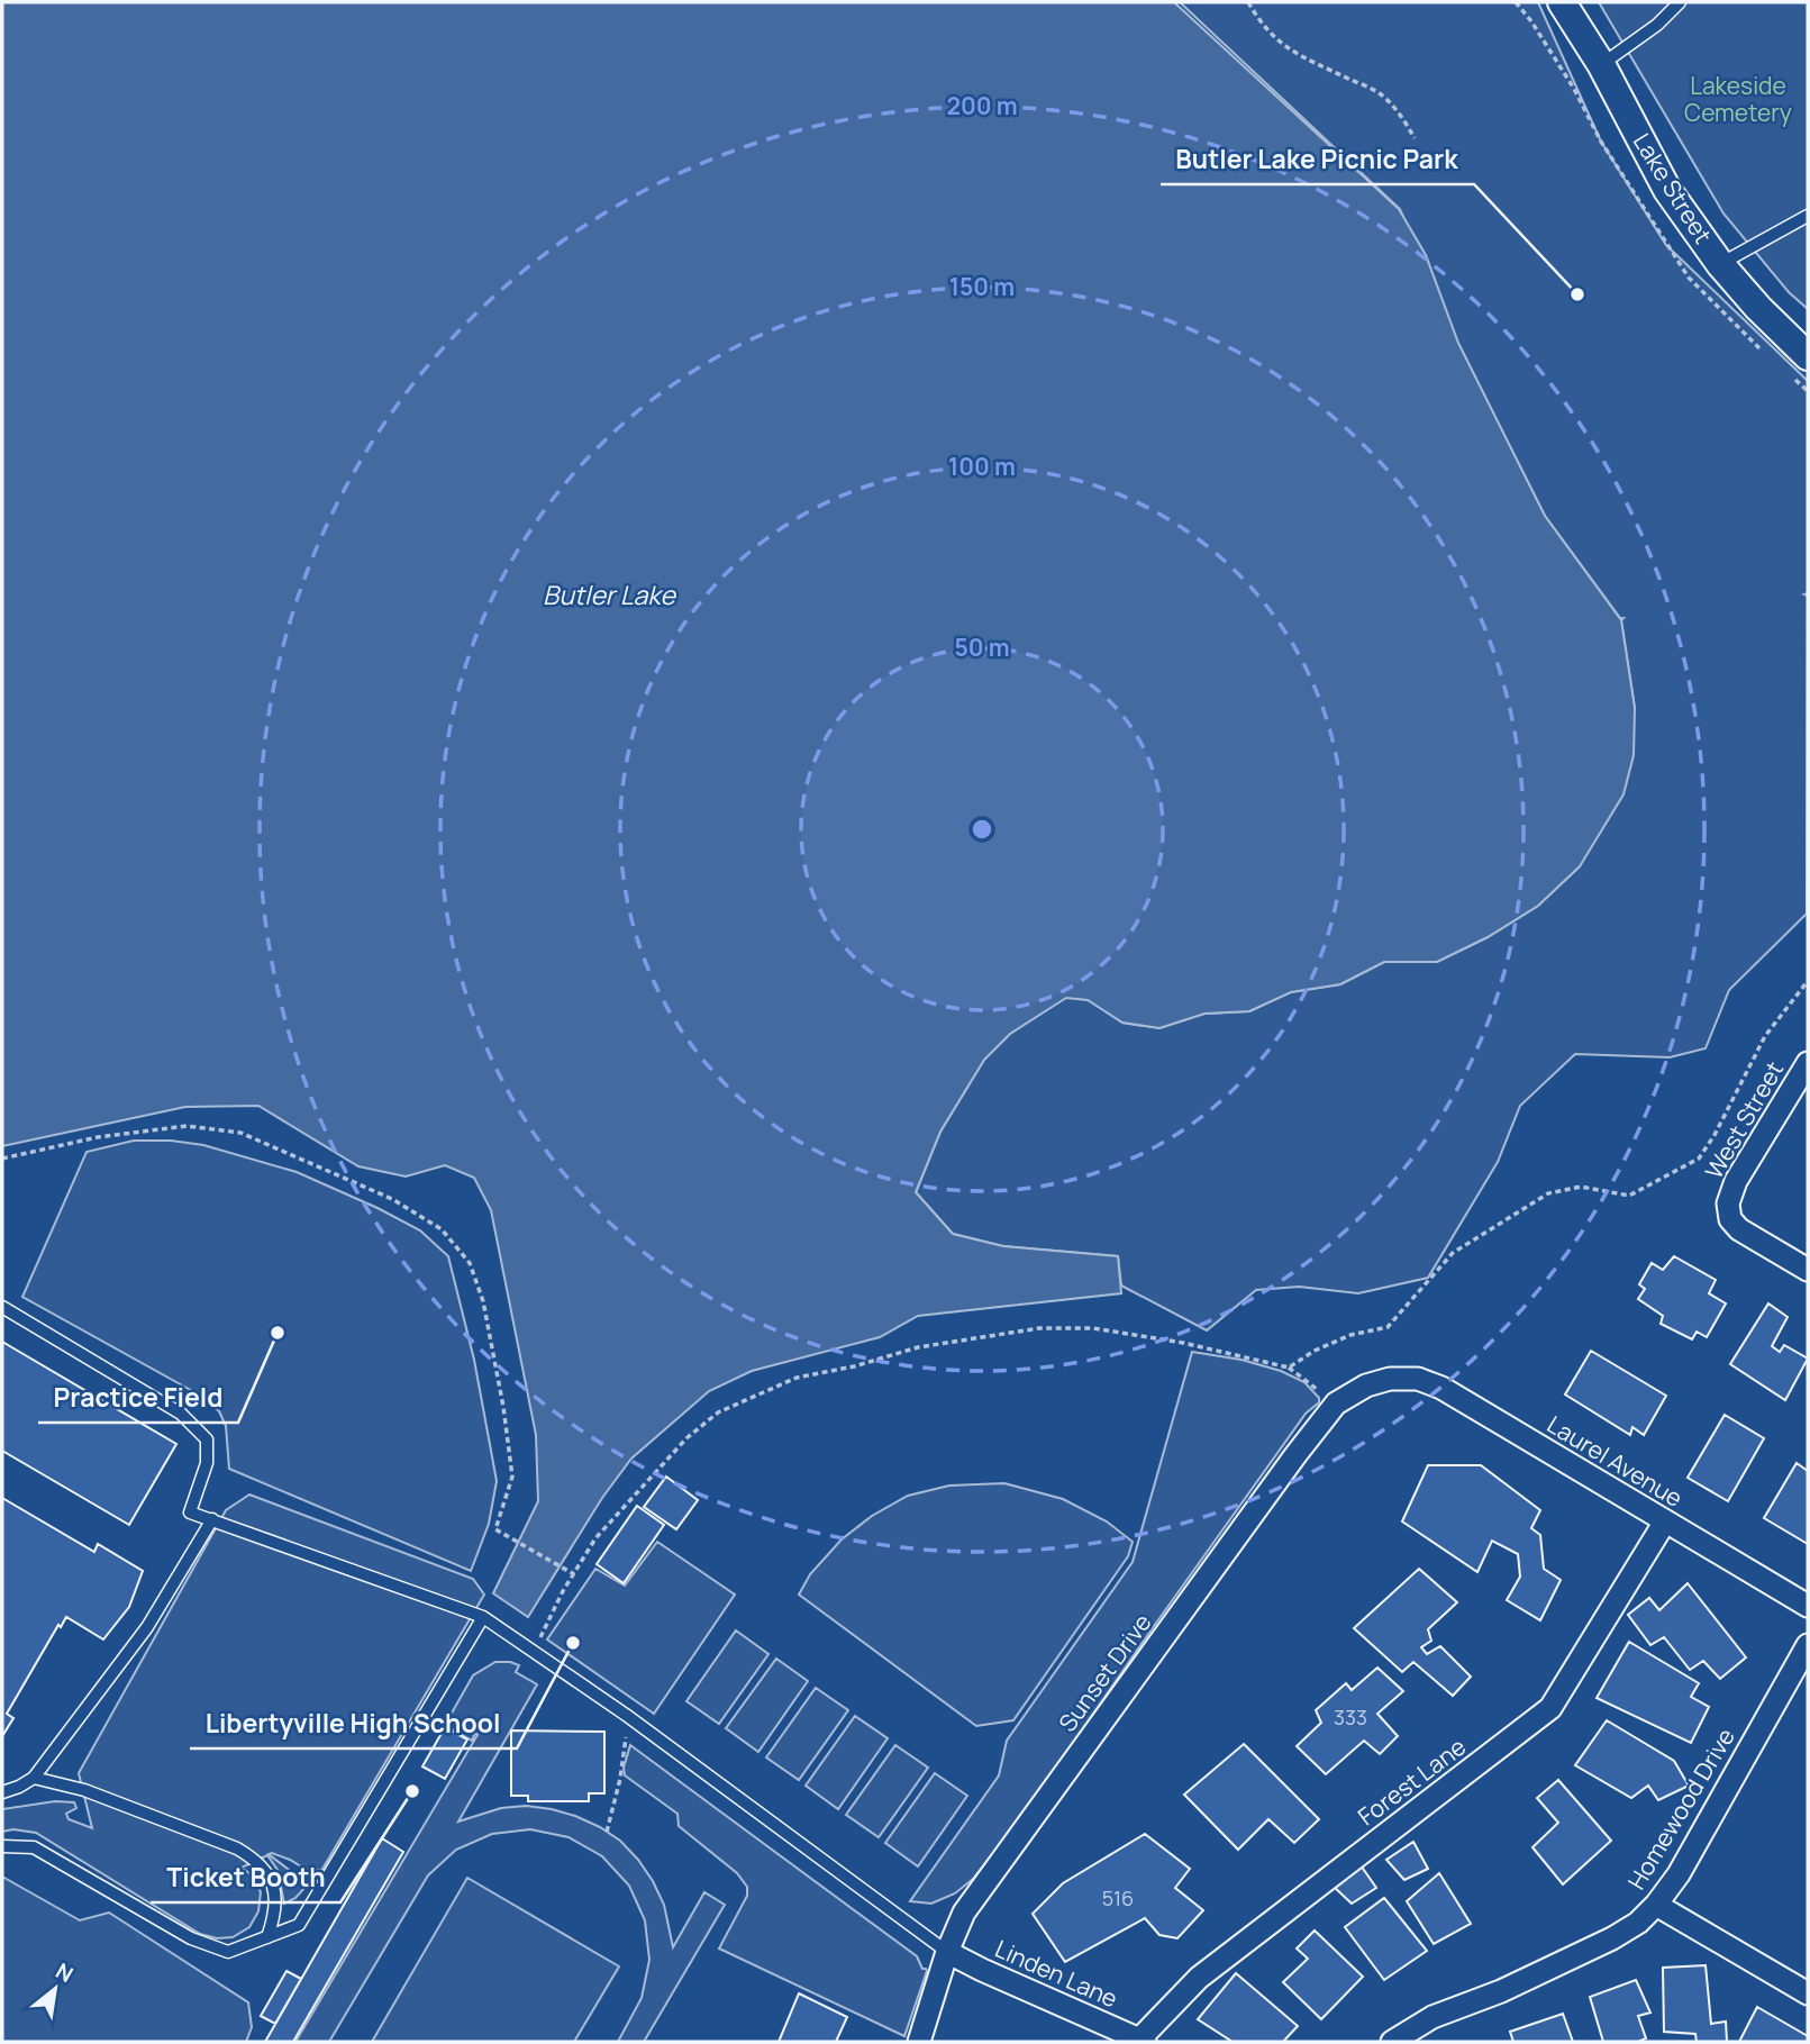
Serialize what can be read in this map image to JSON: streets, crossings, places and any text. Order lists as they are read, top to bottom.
{
  "streets": {
    "street": [
      "Lake Street",
      "West Street",
      "Laurel Avenue",
      "Sunset Drive",
      "Forest Lane",
      "Homewood Drive",
      "Linden Lane"
    ]
  },
  "crossings": [
    ["Laurel Avenue", "Sunset Drive"],
    ["Laurel Avenue", "Forest Lane"],
    ["Sunset Drive", "Linden Lane"],
    ["Forest Lane", "Linden Lane"]
  ],
  "water": ["Butler Lake"],
  "parks": ["Lakeside Cemetery"],
  "places": [
    "Butler Lake Picnic Park",
    "Practice Field",
    "Libertyville High School",
    "Ticket Booth"
  ],
  "house_numbers": ["333", "516"],
  "north": "top right",
  "rings": [
    "200 m",
    "150 m",
    "100 m",
    "50 m"
  ]
}
